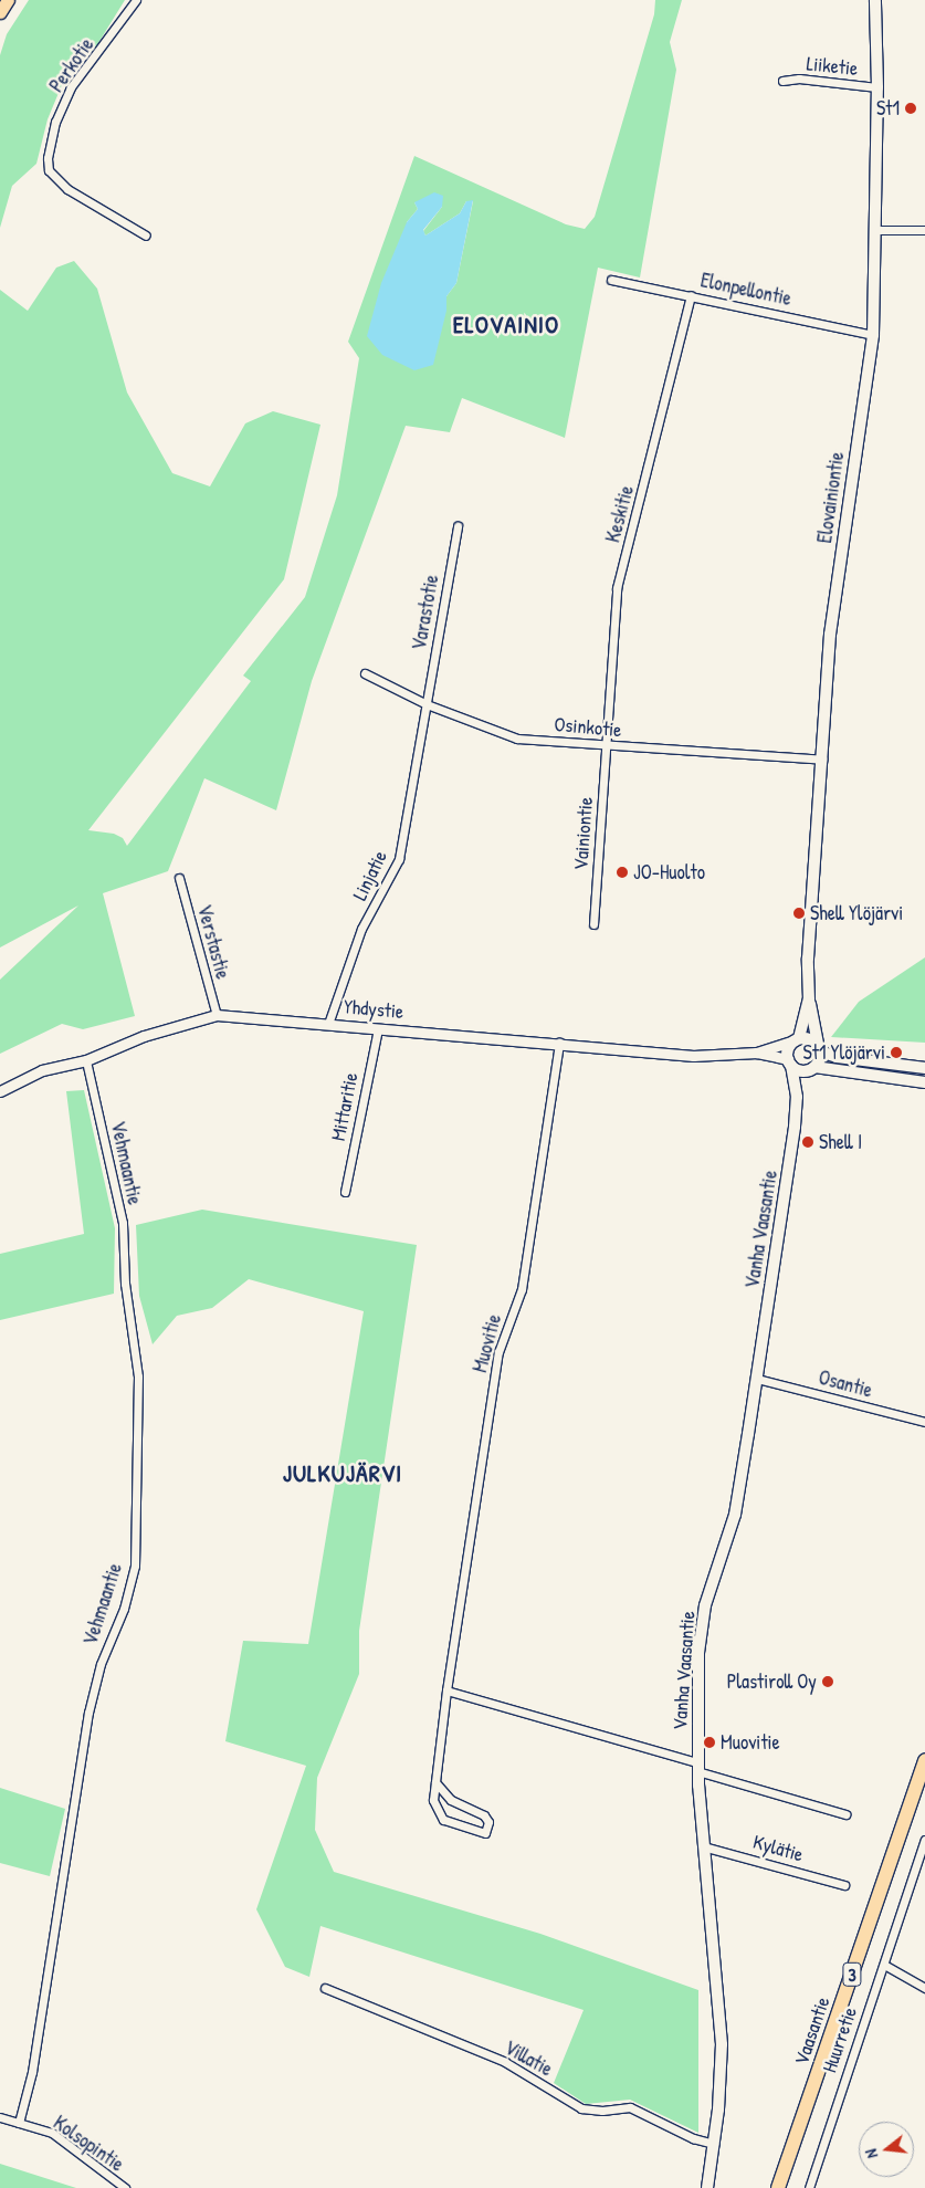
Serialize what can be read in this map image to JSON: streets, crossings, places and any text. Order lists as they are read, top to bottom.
{
  "streets": {
    "highway": ["3", "Vaasantie"],
    "main road": ["Elovainiontie", "Vanha Vaasantie"],
    "street": [
      "Perkotie",
      "Liiketie",
      "Elonpellontie",
      "Keskitie",
      "Varastotie",
      "Osinkotie",
      "Vainiontie",
      "Linjatie",
      "Verstastie",
      "Yhdystie",
      "Mittaritie",
      "Vehmaantie",
      "Muovitie",
      "Osantie",
      "Kylätie",
      "Huurretie",
      "Villatie",
      "Kolsopintie"
    ]
  },
  "crossings": [
    ["Liiketie", "Elovainiontie"],
    ["Elonpellontie", "Elovainiontie"],
    ["Elonpellontie", "Keskitie"],
    ["Elovainiontie", "Osinkotie"],
    ["Elovainiontie", "Yhdystie"],
    ["Elovainiontie", "Vanha Vaasantie"],
    ["Keskitie", "Osinkotie"],
    ["Keskitie", "Vainiontie"],
    ["Varastotie", "Osinkotie"],
    ["Varastotie", "Linjatie"],
    ["Osinkotie", "Vainiontie"],
    ["Osinkotie", "Linjatie"],
    ["Linjatie", "Yhdystie"],
    ["Verstastie", "Yhdystie"],
    ["Yhdystie", "Mittaritie"],
    ["Yhdystie", "Vehmaantie"],
    ["Yhdystie", "Vanha Vaasantie"],
    ["Yhdystie", "Muovitie"],
    ["Vehmaantie", "Kolsopintie"],
    ["Vanha Vaasantie", "Osantie"],
    ["Vanha Vaasantie", "Kylätie"],
    ["Vanha Vaasantie", "Villatie"]
  ],
  "districts": ["ELOVAINIO", "JULKUJÄRVI"],
  "places": [
    "St1",
    "JO-Huolto",
    "Shell Ylöjärvi",
    "St1 Ylöjärvi",
    "Shell I",
    "Plastiroll Oy",
    "Muovitie"
  ],
  "north": "left"
}
